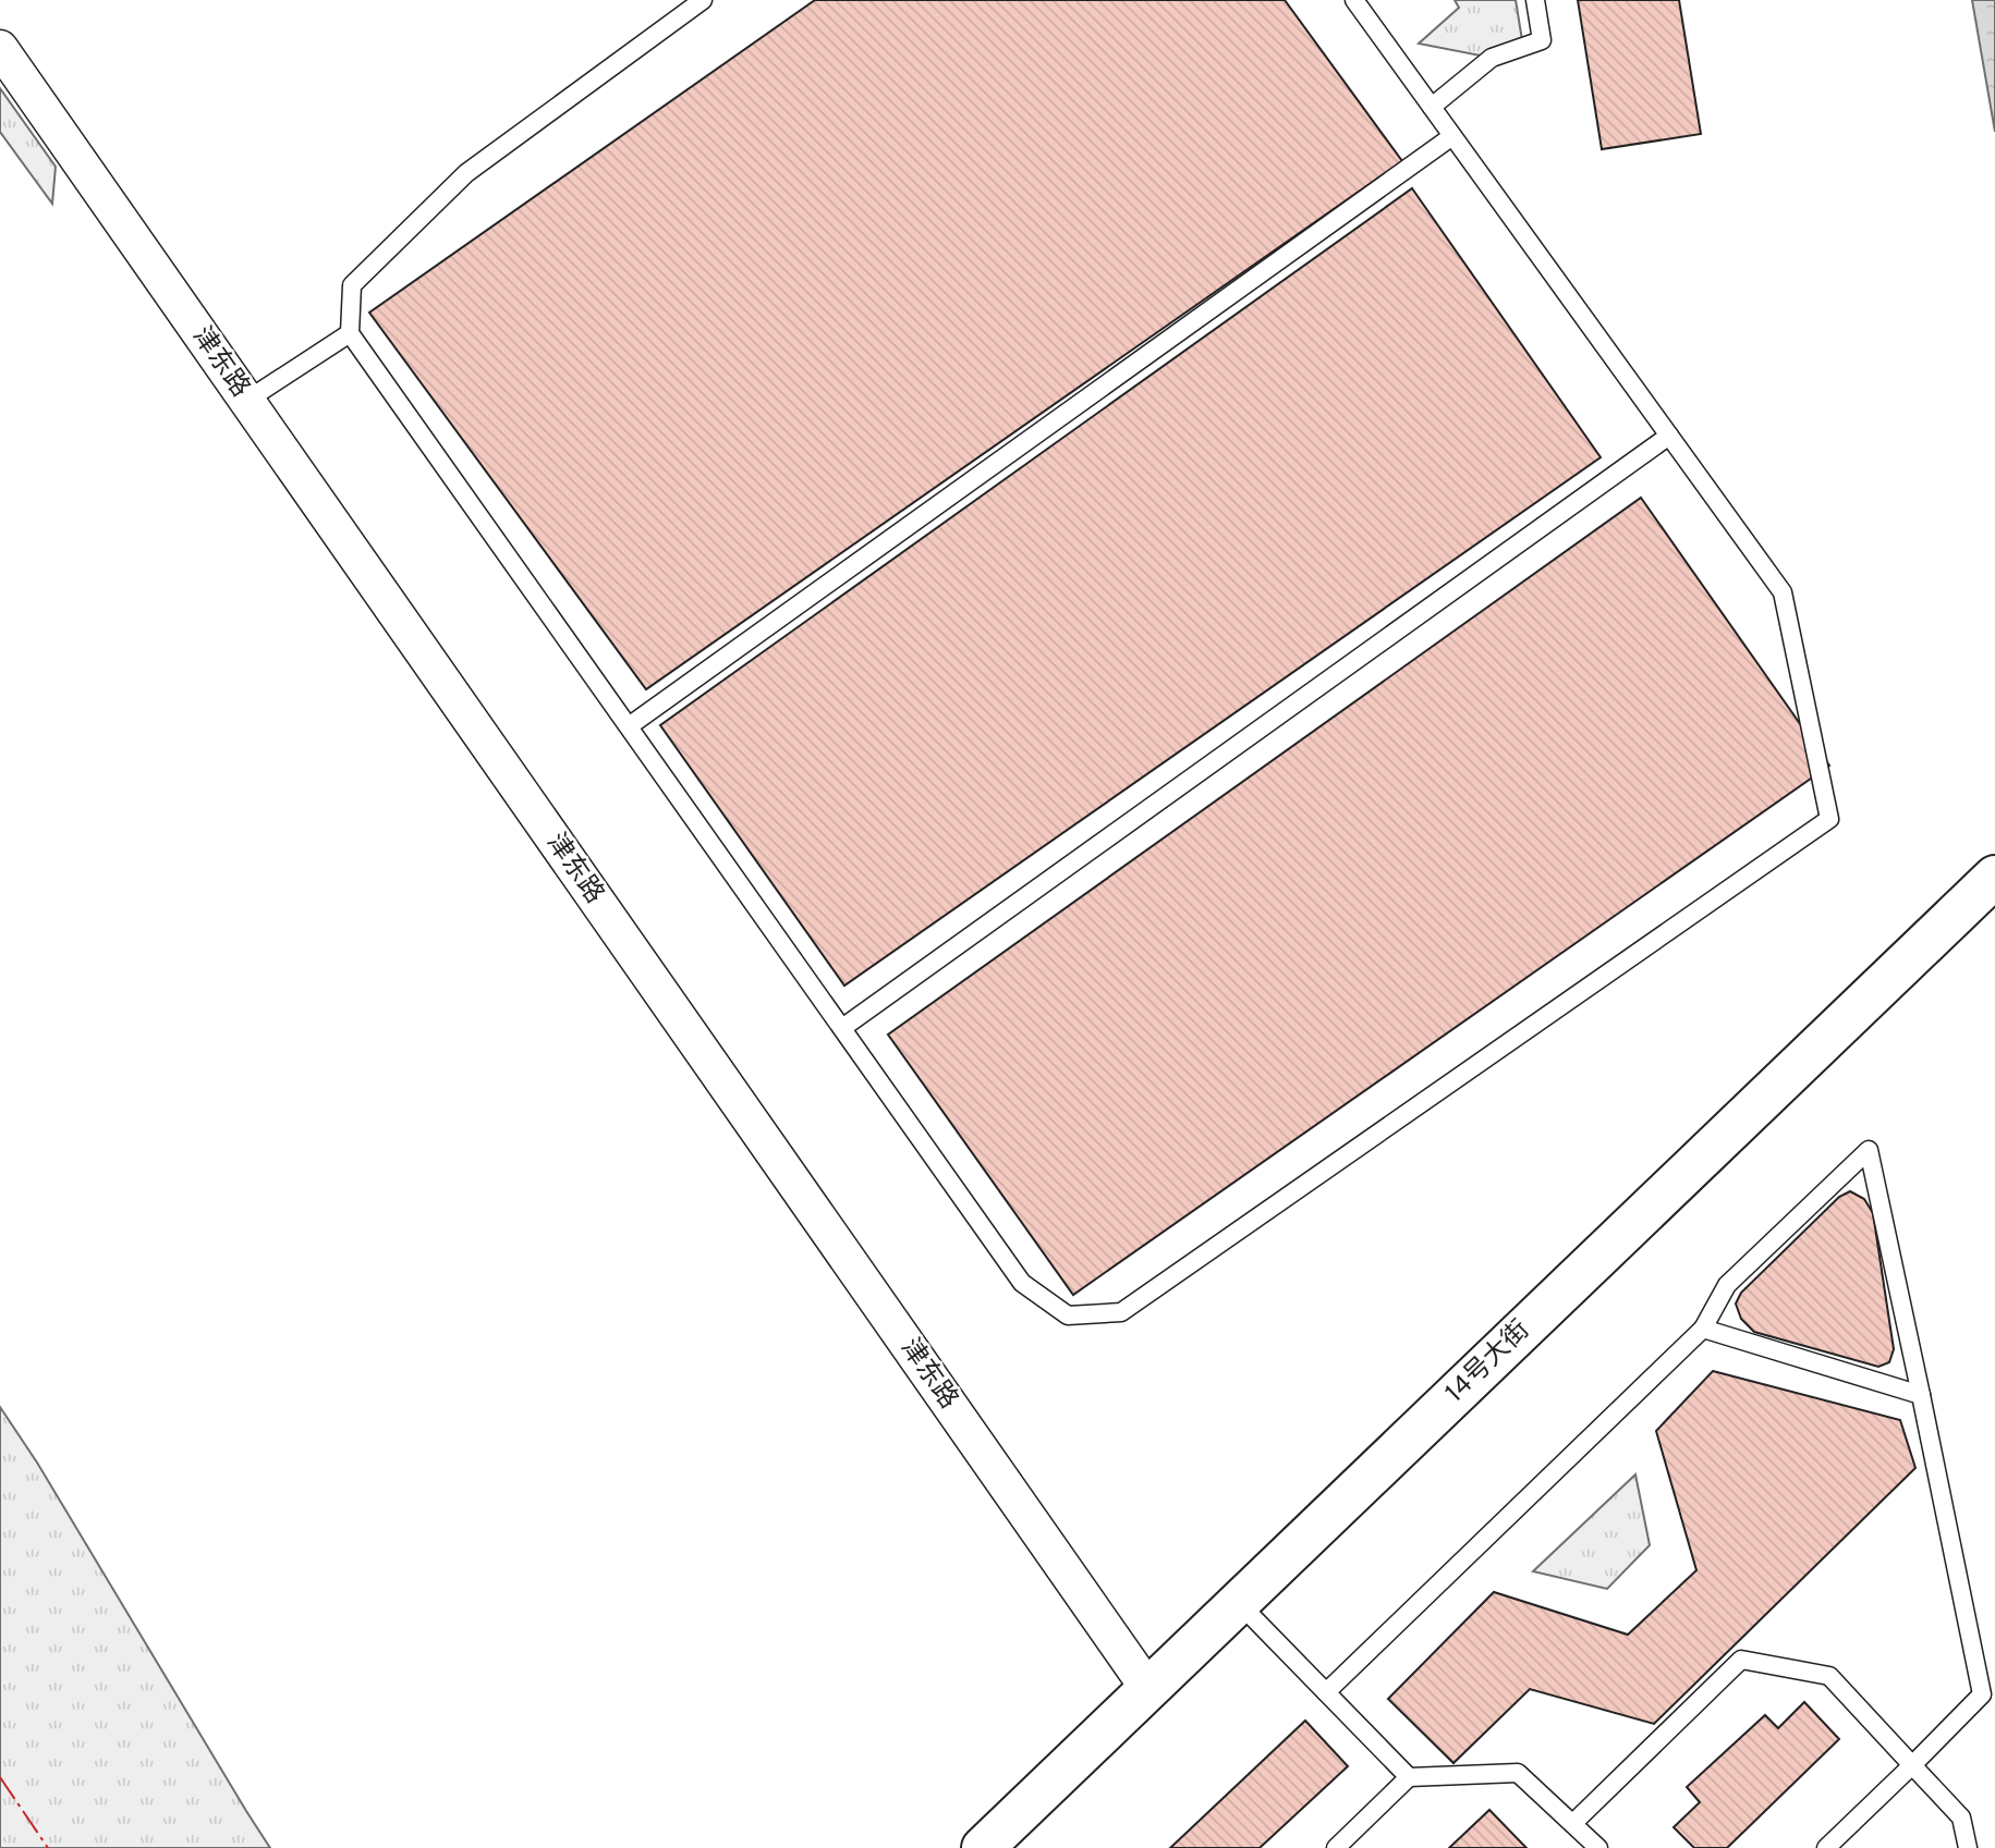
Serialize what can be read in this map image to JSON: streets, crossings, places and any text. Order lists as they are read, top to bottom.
{
  "streets": {
    "street": ["津东路", "14号大街"]
  },
  "crossings": [
    ["津东路", "14号大街"]
  ]
}
